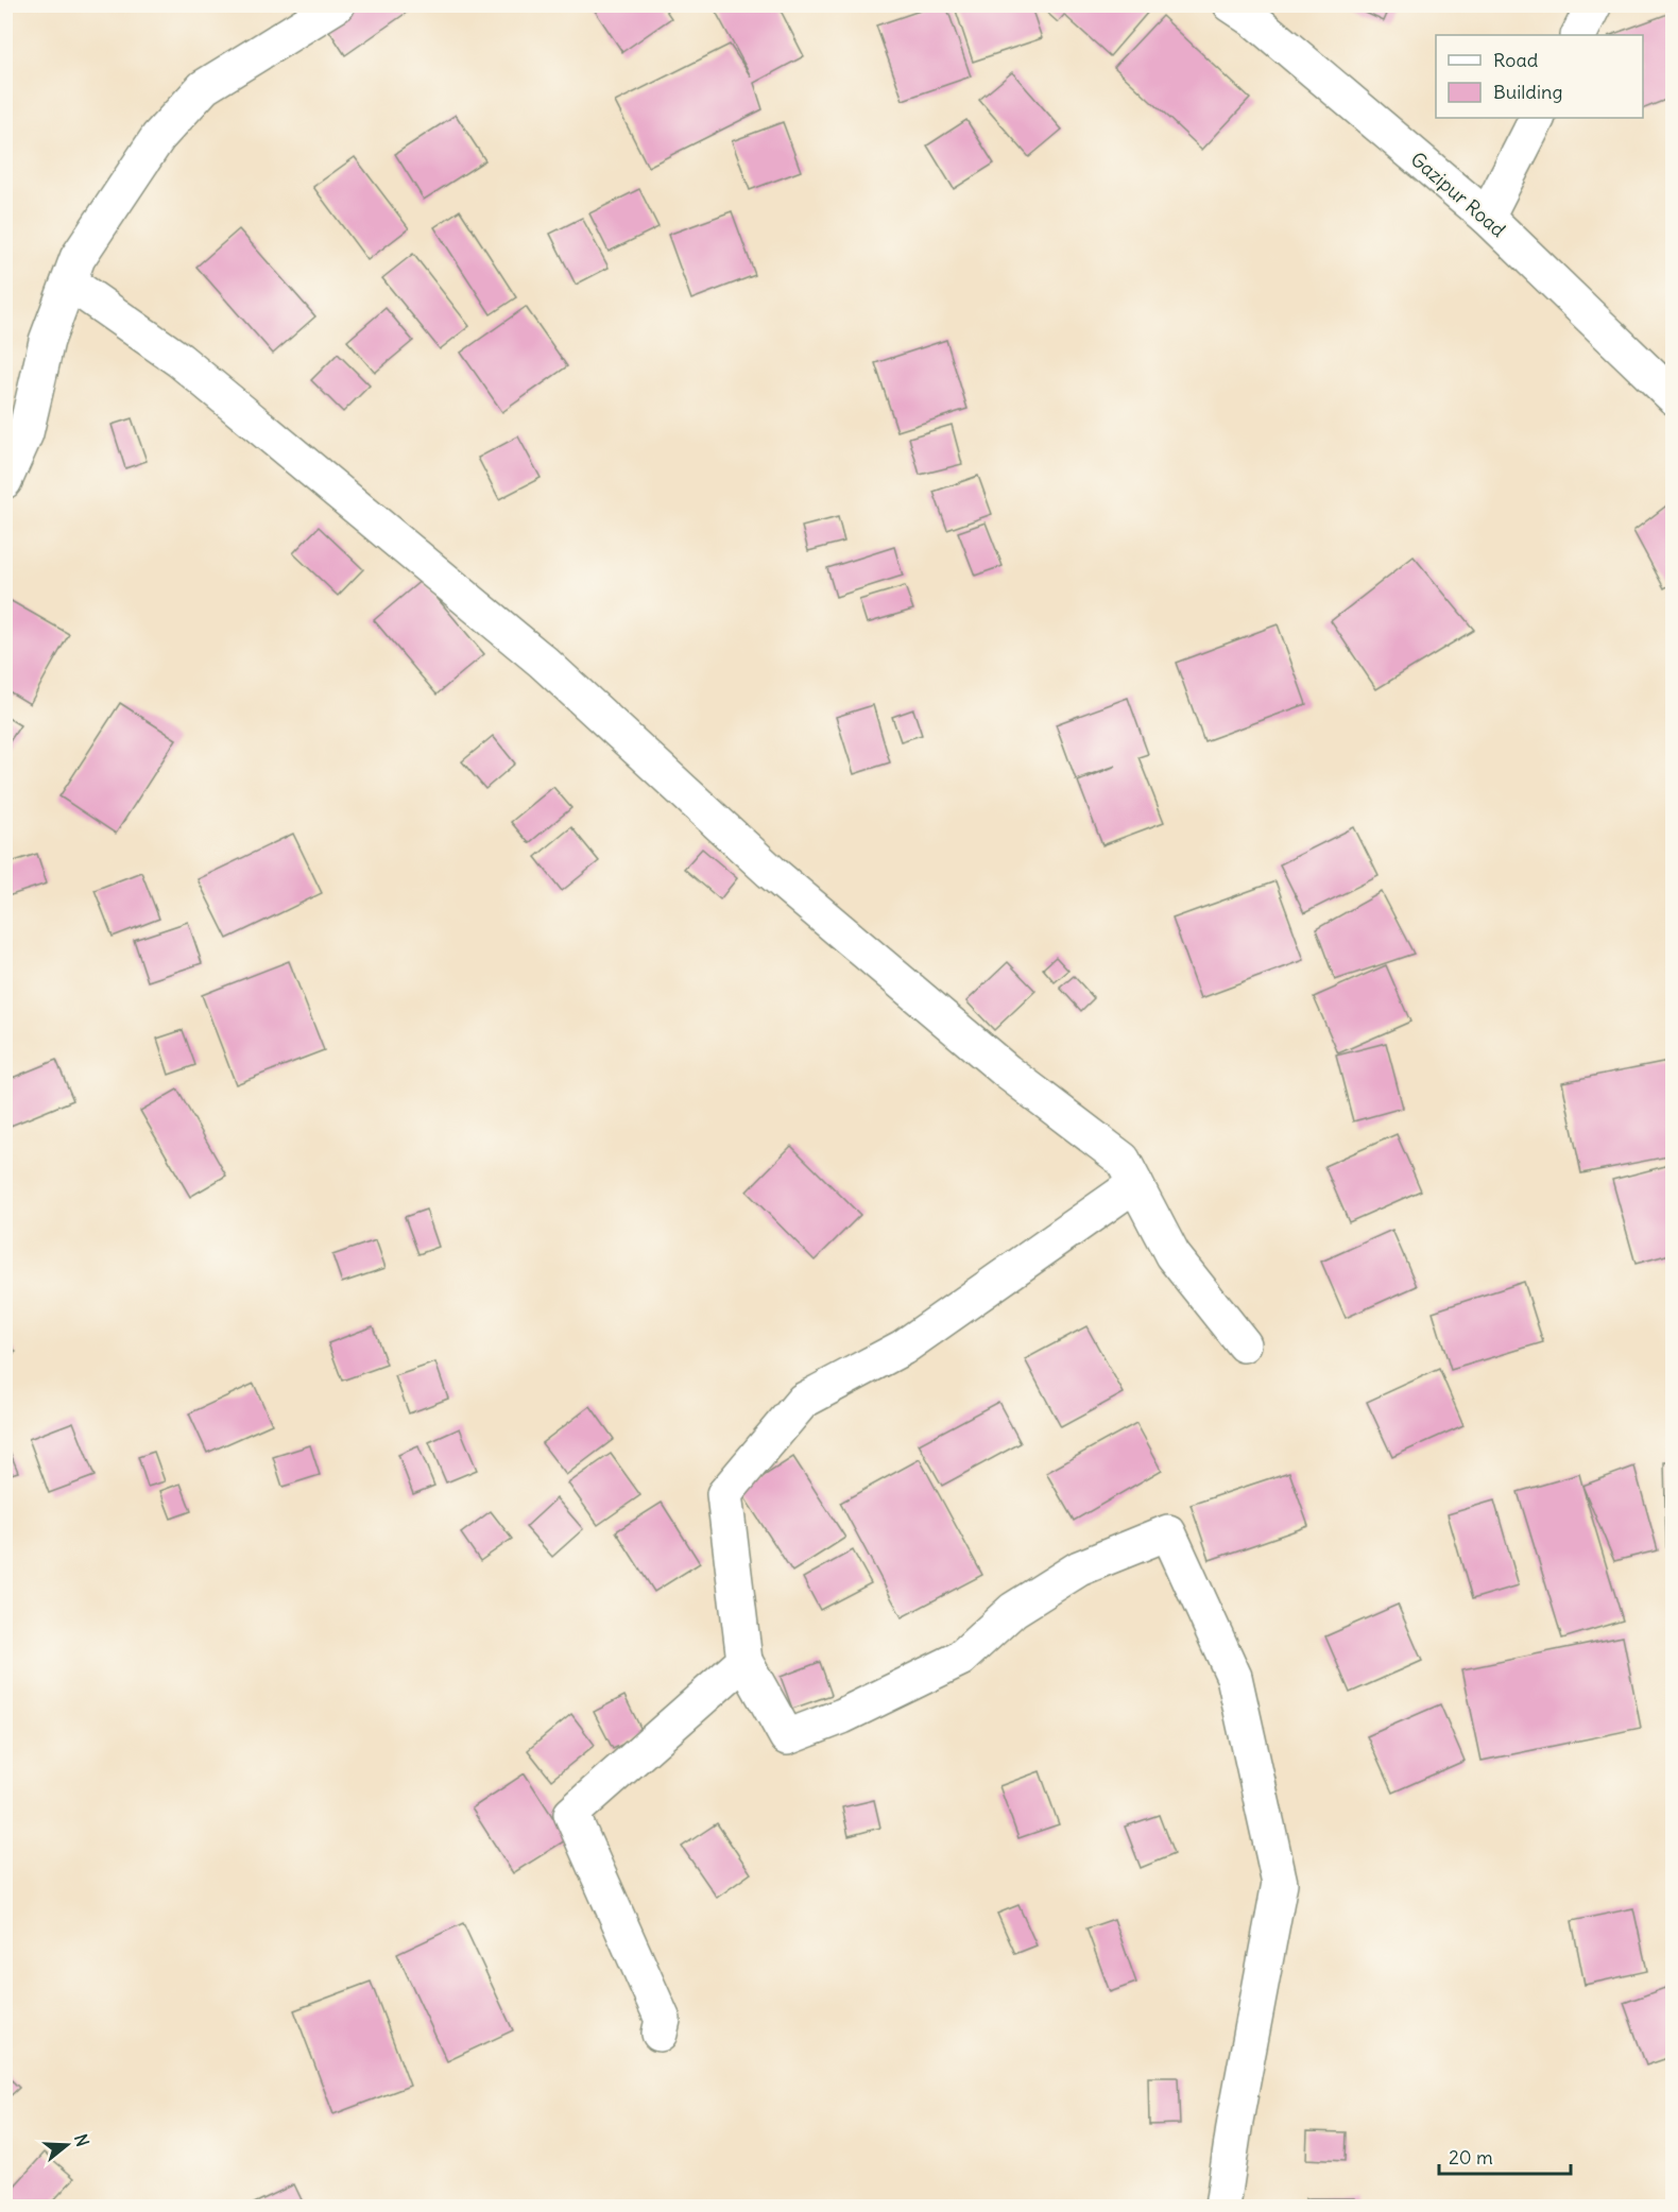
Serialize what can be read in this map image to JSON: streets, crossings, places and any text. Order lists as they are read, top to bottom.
{
  "streets": {
    "street": ["Gazipur Road"]
  },
  "legend": ["Road", "Building"],
  "scale_bar": "20 m",
  "north": "right"
}
